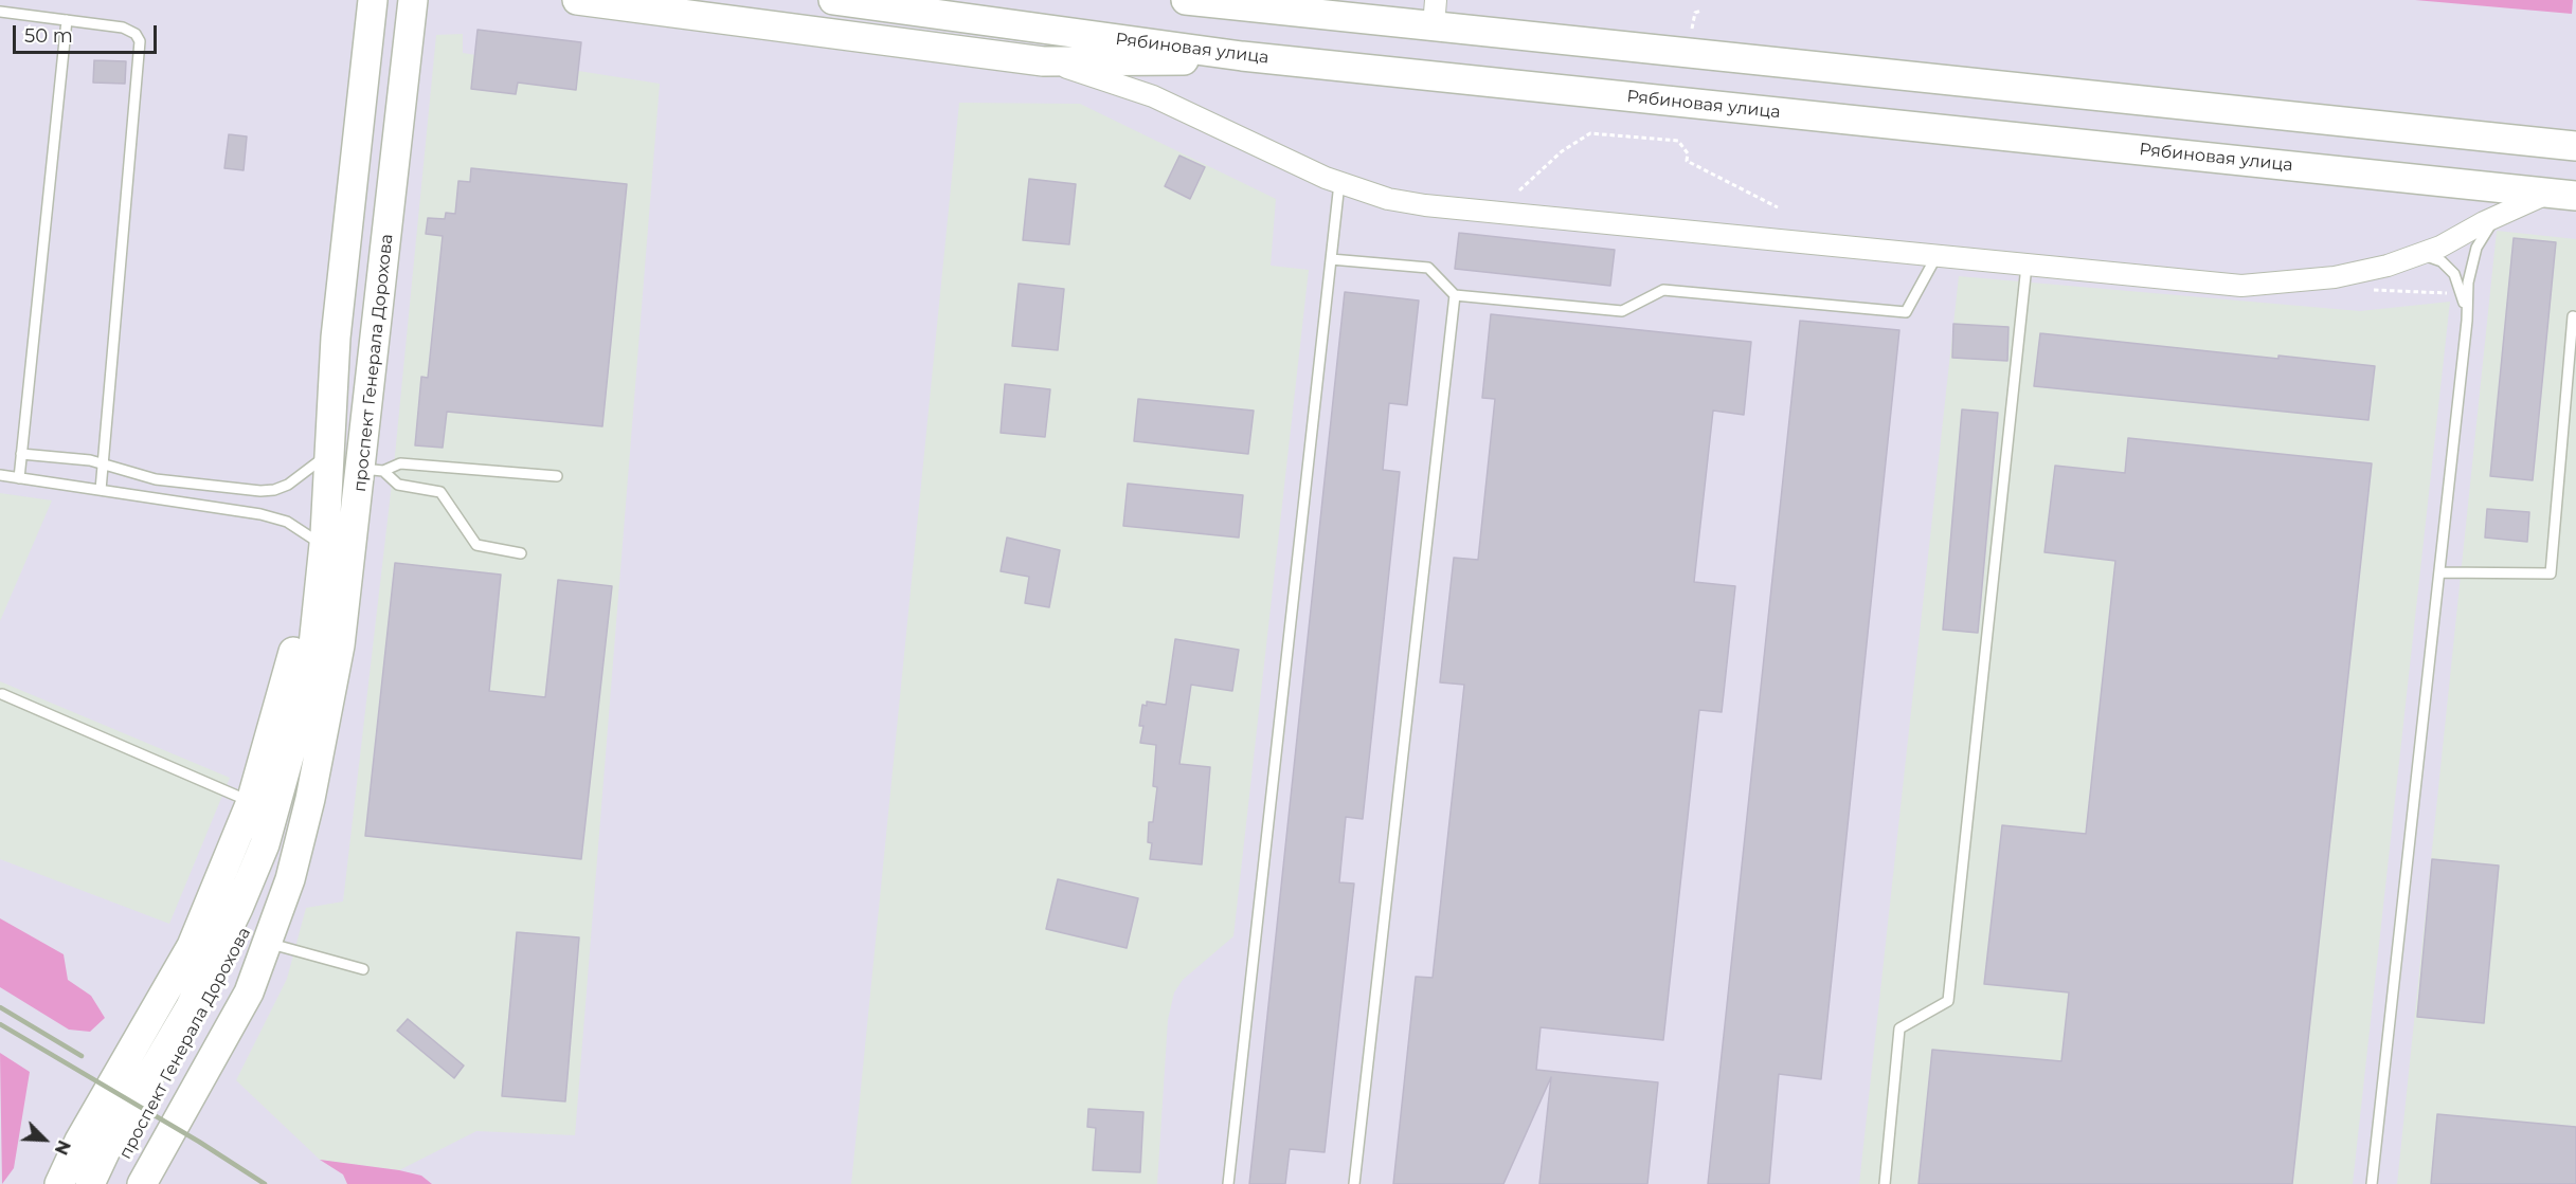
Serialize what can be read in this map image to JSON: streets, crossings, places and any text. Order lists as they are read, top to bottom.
{
  "streets": {
    "main road": ["Рябиновая улица", "проспект Генерала Дорохова"]
  },
  "scale_bar": "50 m",
  "north": "bottom right"
}
